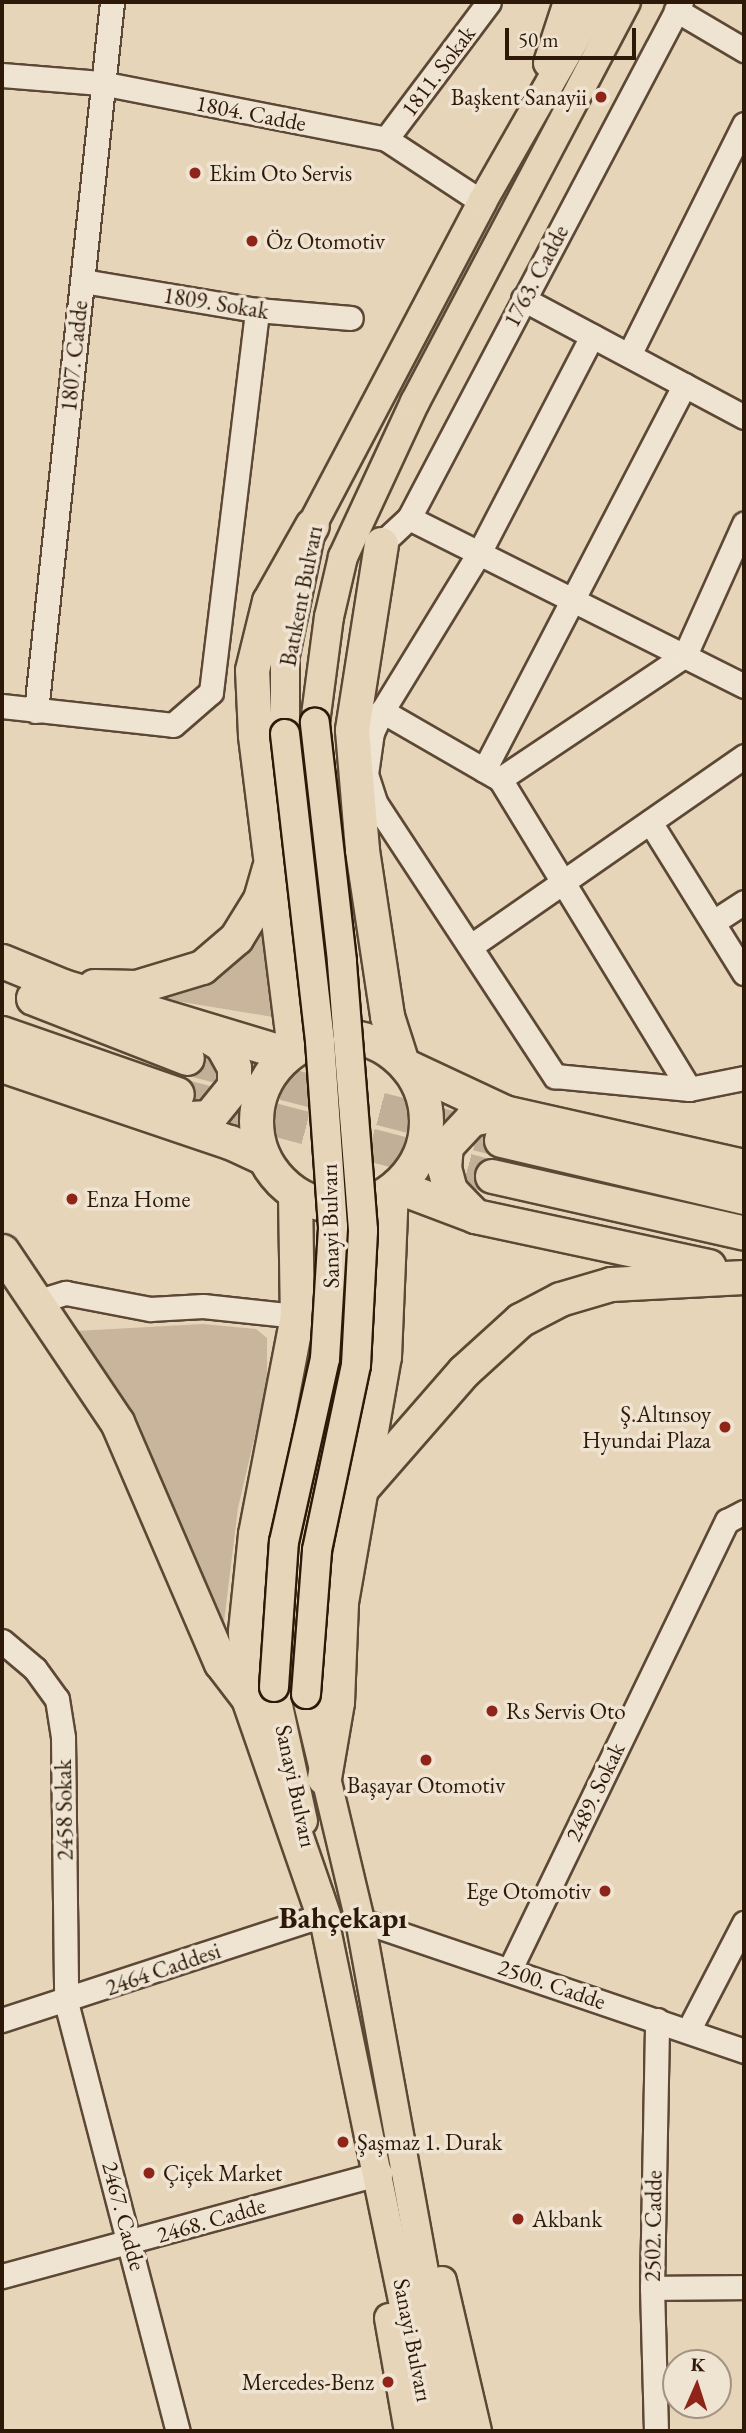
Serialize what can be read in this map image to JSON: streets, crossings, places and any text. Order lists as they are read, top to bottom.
{
  "streets": {
    "main road": ["Batıkent Bulvarı", "Sanayi Bulvarı"],
    "street": [
      "1811. Sokak",
      "1804. Cadde",
      "1763. Cadde",
      "1809. Sokak",
      "1807. Cadde",
      "2489. Sokak",
      "2458 Sokak",
      "2464 Caddesi",
      "2500. Cadde",
      "2467. Cadde",
      "2468. Cadde",
      "2502. Cadde"
    ]
  },
  "crossings": [
    ["1811. Sokak", "1804. Cadde"],
    ["1804. Cadde", "1807. Cadde"],
    ["1804. Cadde", "Batıkent Bulvarı"],
    ["1809. Sokak", "1807. Cadde"],
    ["Batıkent Bulvarı", "Sanayi Bulvarı"],
    ["Sanayi Bulvarı", "2464 Caddesi"],
    ["Sanayi Bulvarı", "2500. Cadde"],
    ["Sanayi Bulvarı", "2468. Cadde"],
    ["2489. Sokak", "2500. Cadde"],
    ["2458 Sokak", "2464 Caddesi"],
    ["2458 Sokak", "2467. Cadde"],
    ["2464 Caddesi", "2467. Cadde"],
    ["2500. Cadde", "2502. Cadde"],
    ["2467. Cadde", "2468. Cadde"]
  ],
  "districts": ["Bahçekapı"],
  "places": [
    "Başkent Sanayii",
    "Ekim Oto Servis",
    "Öz Otomotiv",
    "Enza Home",
    "Ş.Altınsoy Hyundai Plaza",
    "Rs Servis Oto",
    "Başayar Otomotiv",
    "Ege Otomotiv",
    "Şaşmaz 1. Durak",
    "Çiçek Market",
    "Akbank",
    "Mercedes-Benz"
  ],
  "scale_bar": "50 m",
  "north": "top"
}
